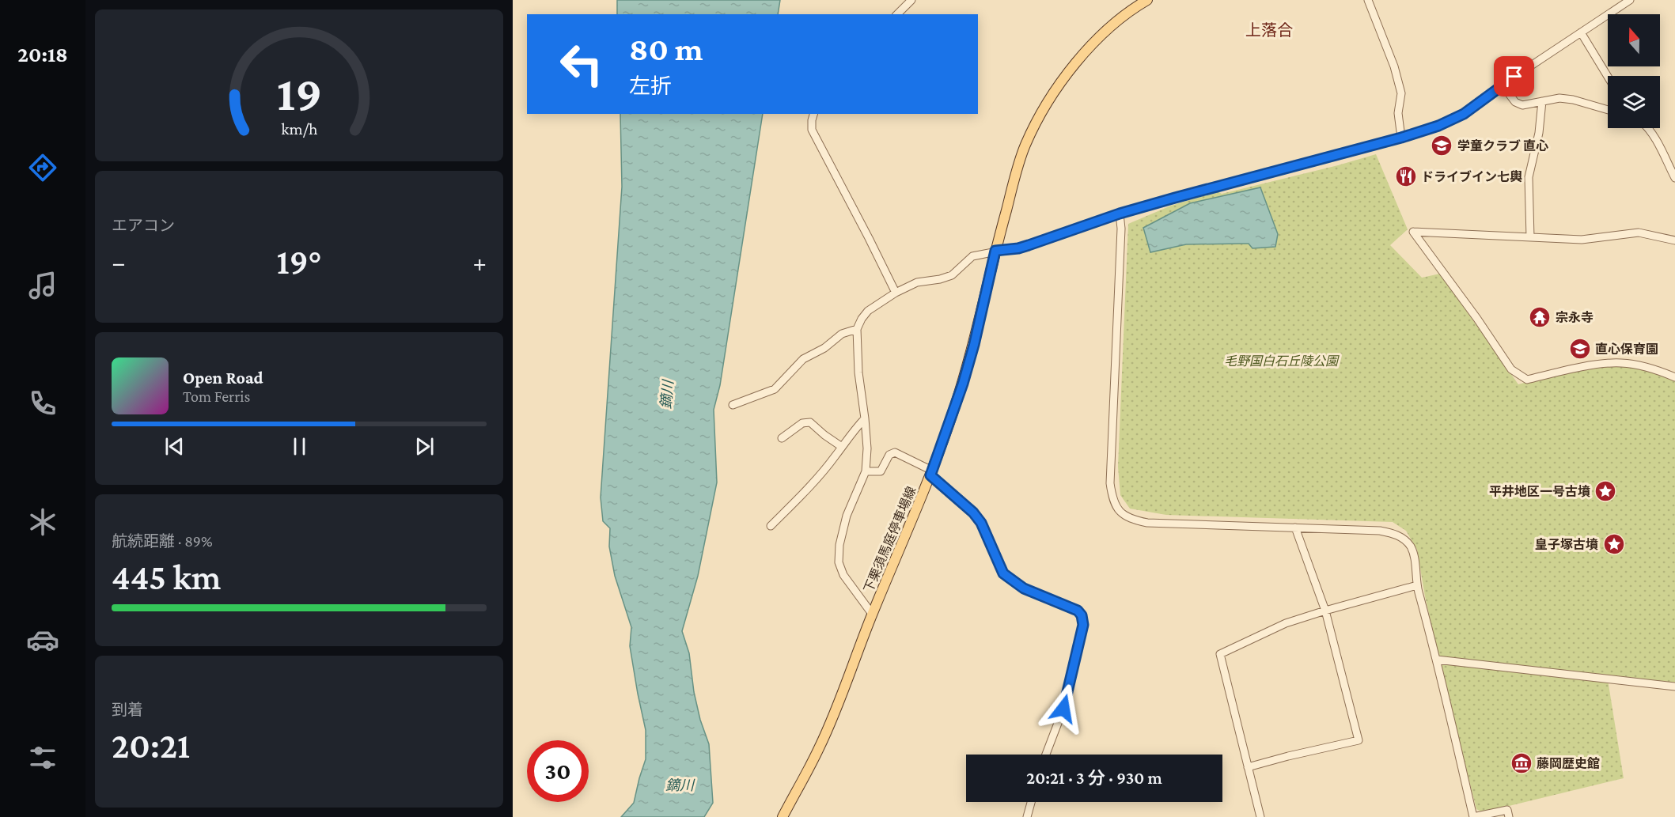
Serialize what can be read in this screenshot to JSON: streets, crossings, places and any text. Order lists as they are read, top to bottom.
{
  "streets": {
    "main road": ["下栗須馬庭停車場線"]
  },
  "districts": ["上落合"],
  "water": ["鏑川"],
  "parks": ["毛野国白石丘陵公園"],
  "places": {
    "school or university": ["学童クラブ 直心", "直心保育園"],
    "restaurant": ["ドライブイン七輿"],
    "temple": ["宗永寺"],
    "place": ["平井地区一号古墳", "皇子塚古墳"],
    "museum": ["藤岡歴史館"]
  },
  "north": "top",
  "page": {
    "tabs": "20:18",
    "turn": ["80 m", "左折"],
    "tile": [
      "エアコン",
      ["航続距離 · 89%", "445 km"],
      ["到着", "20:21"]
    ],
    "heat": ["−", "19°", "+"],
    "song": ["Open Road", "Tom Ferris"],
    "limit": "30",
    "trip": "20:21 · 3 分 · 930 m",
    "gauge": ["19", "km/h"]
  }
}
